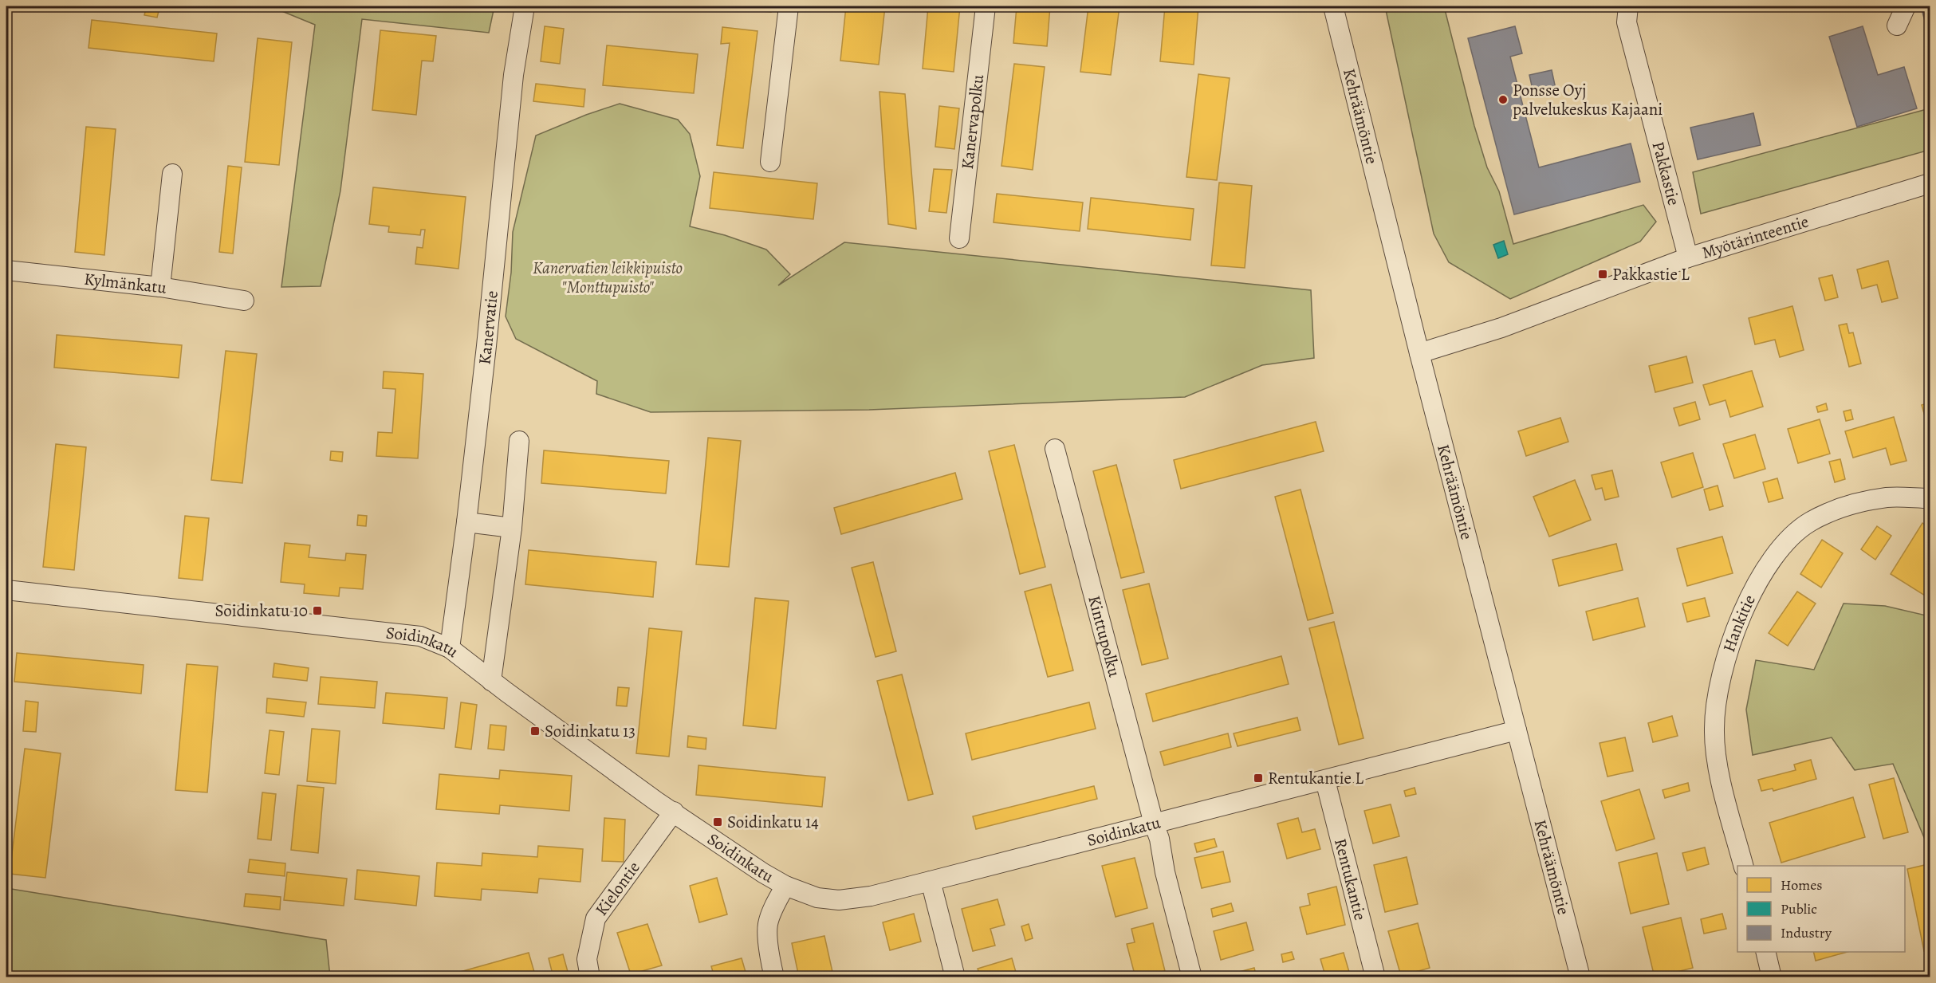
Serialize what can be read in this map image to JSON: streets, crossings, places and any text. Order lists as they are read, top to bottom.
{
  "streets": {
    "street": [
      "Kehräämöntie",
      "Kanervapolku",
      "Pakkastie",
      "Myötärinteentie",
      "Kylmänkatu",
      "Kanervatie",
      "Hankitie",
      "Kinttupolku",
      "Soidinkatu",
      "Rentukantie",
      "Kielontie"
    ]
  },
  "crossings": [
    ["Kehräämöntie", "Myötärinteentie"],
    ["Kehräämöntie", "Soidinkatu"],
    ["Pakkastie", "Myötärinteentie"],
    ["Kanervatie", "Soidinkatu"],
    ["Kinttupolku", "Soidinkatu"],
    ["Soidinkatu", "Rentukantie"],
    ["Soidinkatu", "Kielontie"]
  ],
  "parks": ["Kanervatien leikkipuisto \"Monttupuisto\""],
  "places": {
    "other": ["Ponsse Oyj palvelukeskus Kajaani"],
    "transit": [
      "Pakkastie L",
      "Soidinkatu 10",
      "Soidinkatu 13",
      "Rentukantie L",
      "Soidinkatu 14"
    ]
  },
  "legend": ["Homes", "Public", "Industry"]
}
